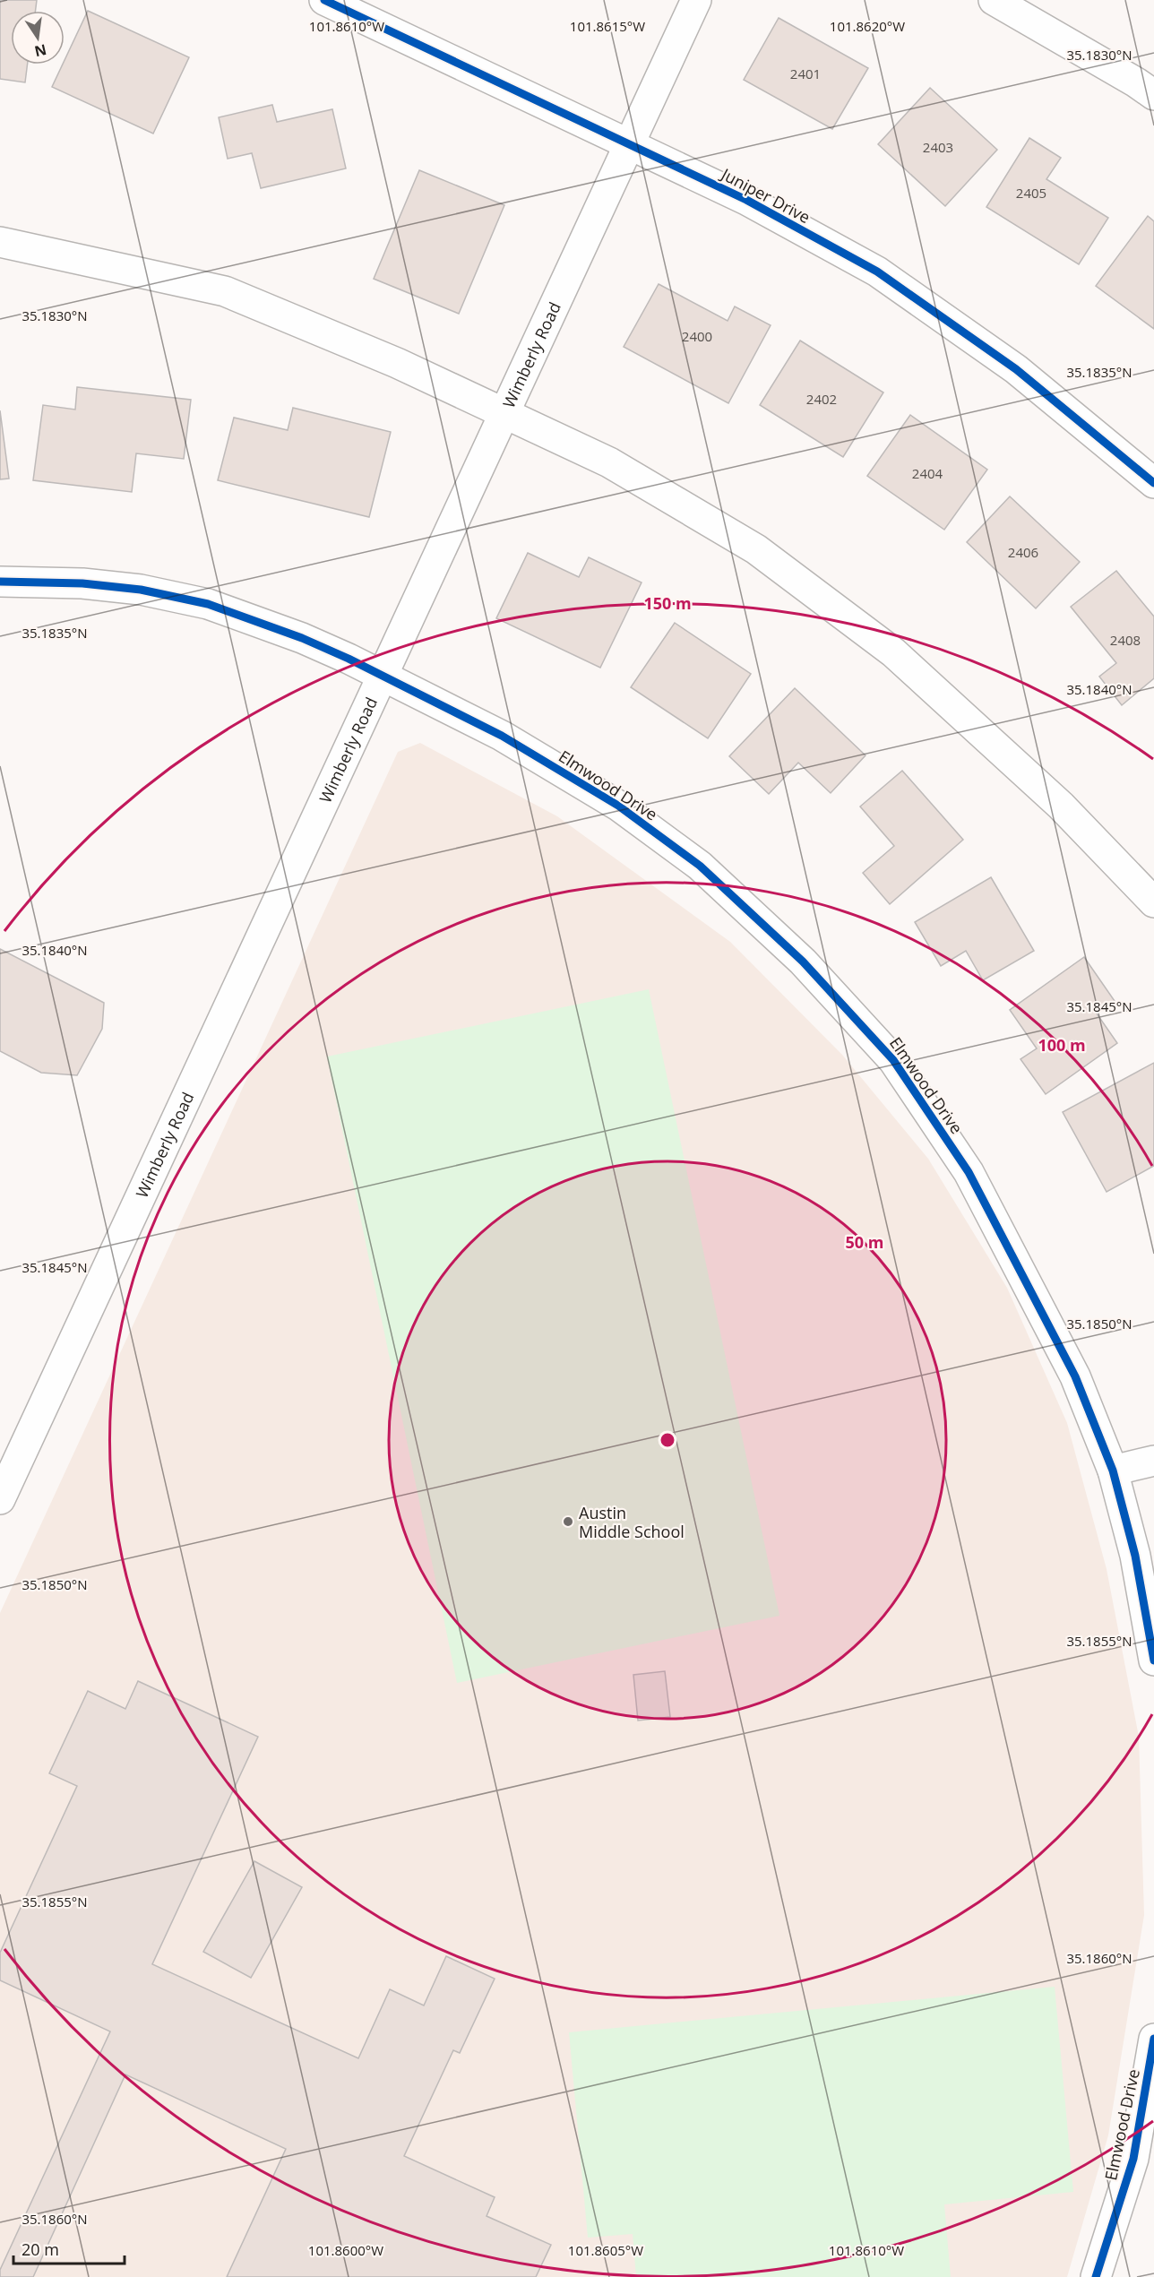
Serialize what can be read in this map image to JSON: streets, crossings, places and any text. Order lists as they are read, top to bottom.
{
  "streets": {
    "main road": ["Juniper Drive", "Wimberly Road", "Elmwood Drive"]
  },
  "crossings": [
    ["Juniper Drive", "Wimberly Road"],
    ["Wimberly Road", "Elmwood Drive"]
  ],
  "places": ["Austin Middle School"],
  "house_numbers": [
    "2401",
    "2403",
    "2405",
    "2400",
    "2402",
    "2404",
    "2406",
    "2408"
  ],
  "scale_bar": "20 m",
  "north": "bottom",
  "coordinates": [
    "101.8610°W",
    "101.8615°W",
    "101.8620°W",
    "35.1830°N",
    "35.1835°N",
    "35.1840°N",
    "35.1845°N",
    "35.1850°N",
    "35.1855°N",
    "35.1860°N",
    "101.8600°W",
    "101.8605°W"
  ],
  "rings": ["150 m", "100 m", "50 m"]
}
